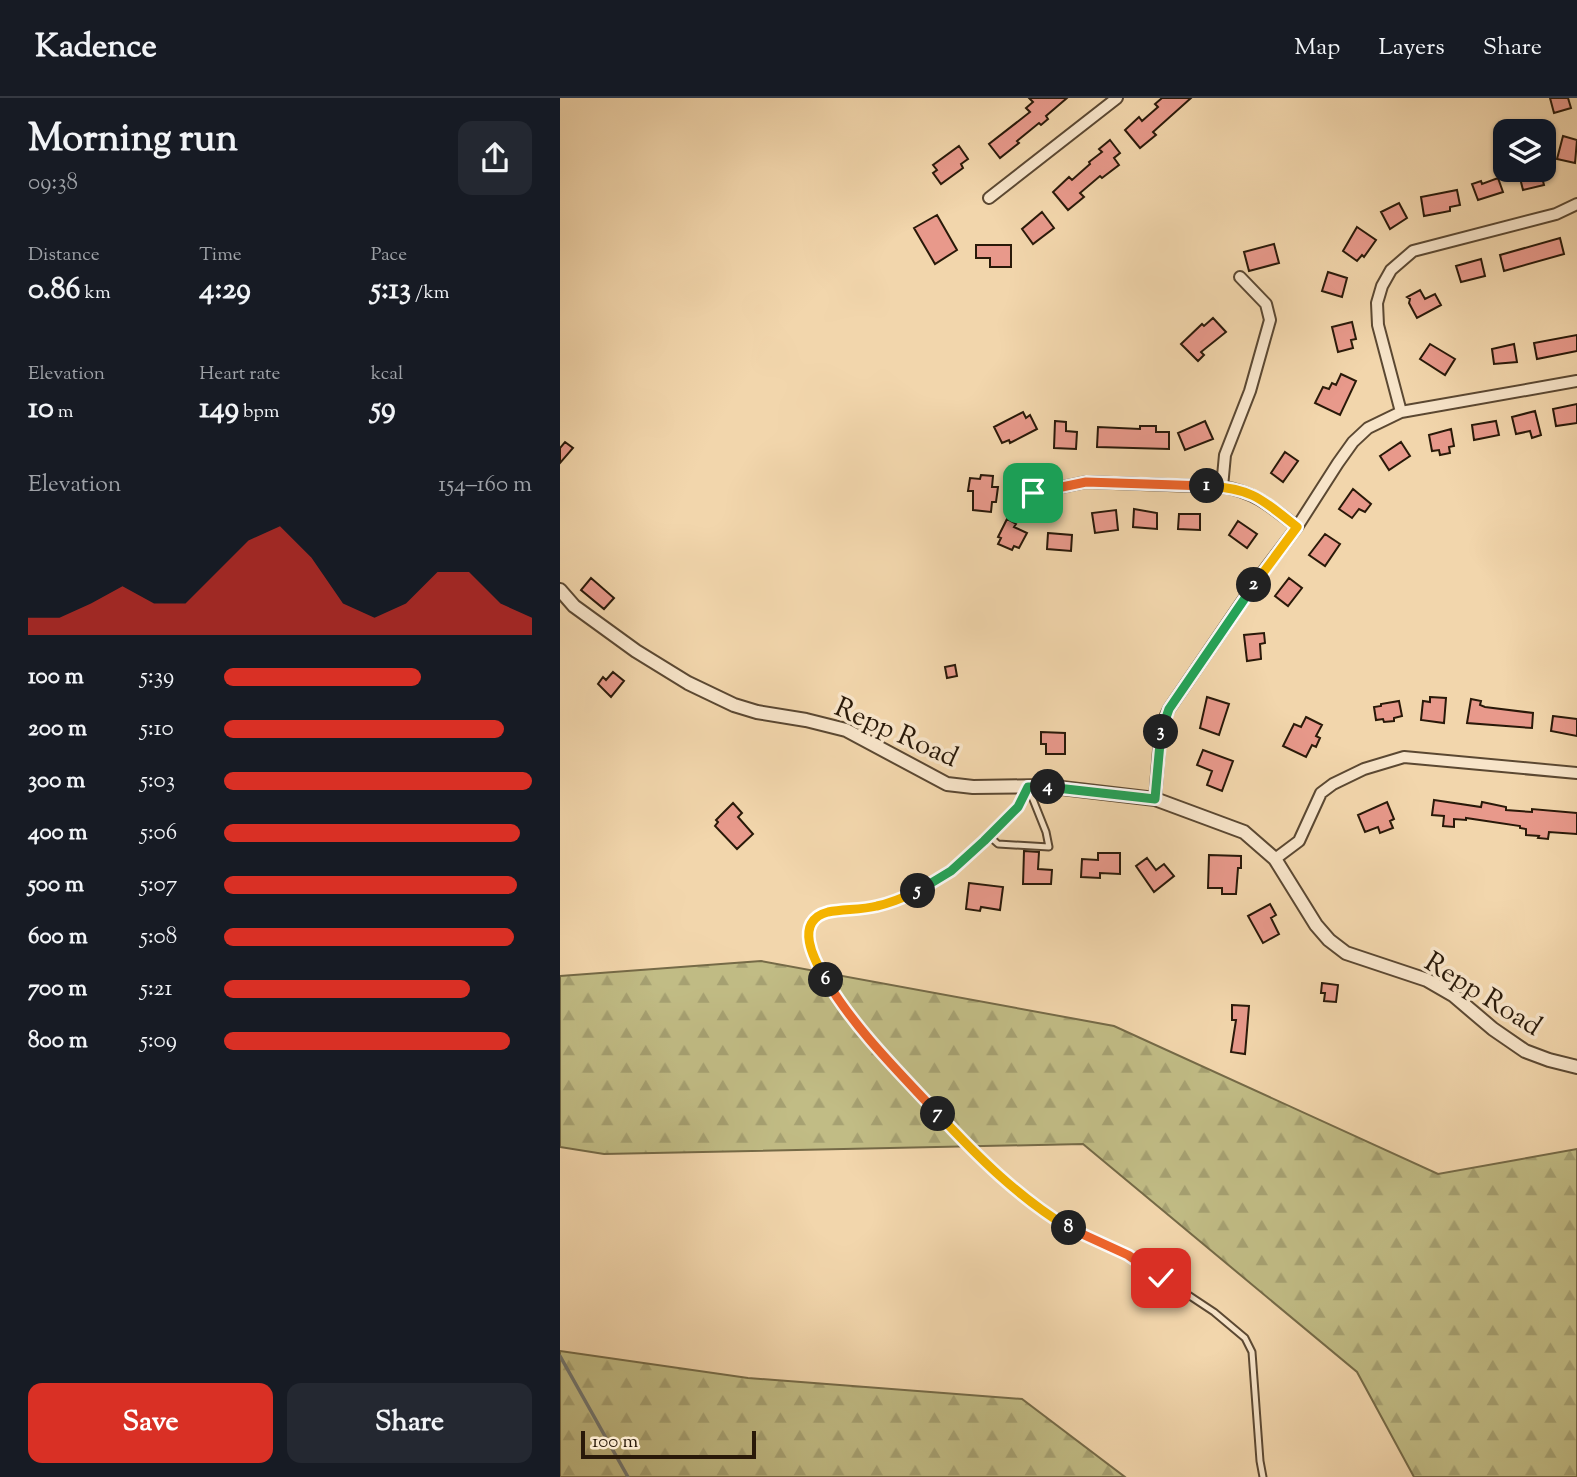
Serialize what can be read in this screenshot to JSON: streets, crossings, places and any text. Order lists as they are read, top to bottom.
{
  "streets": {
    "street": ["Repp Road"]
  },
  "scale_bar": "100 m",
  "page": {
    "header": "Kadence",
    "nav": ["Map", "Layers", "Share"],
    "heading": ["Morning run", "09:38"],
    "stats": [
      ["Distance", "0.86 km"],
      ["Time", "4:29"],
      ["Pace", "5:13 /km"],
      ["Elevation", "10 m"],
      ["Heart rate", "149 bpm"],
      ["kcal", "59"]
    ],
    "chart": ["Elevation", "154–160 m"],
    "pins": [
      "1",
      "2",
      "3",
      "4",
      "5",
      "6",
      "7",
      "8"
    ],
    "list": [
      {
        "name": "100 m",
        "note": "5:39"
      },
      {
        "name": "200 m",
        "note": "5:10"
      },
      {
        "name": "300 m",
        "note": "5:03"
      },
      {
        "name": "400 m",
        "note": "5:06"
      },
      {
        "name": "500 m",
        "note": "5:07"
      },
      {
        "name": "600 m",
        "note": "5:08"
      },
      {
        "name": "700 m",
        "note": "5:21"
      },
      {
        "name": "800 m",
        "note": "5:09"
      }
    ],
    "buttons": ["Save", "Share"],
    "scale": "100 m"
  }
}
